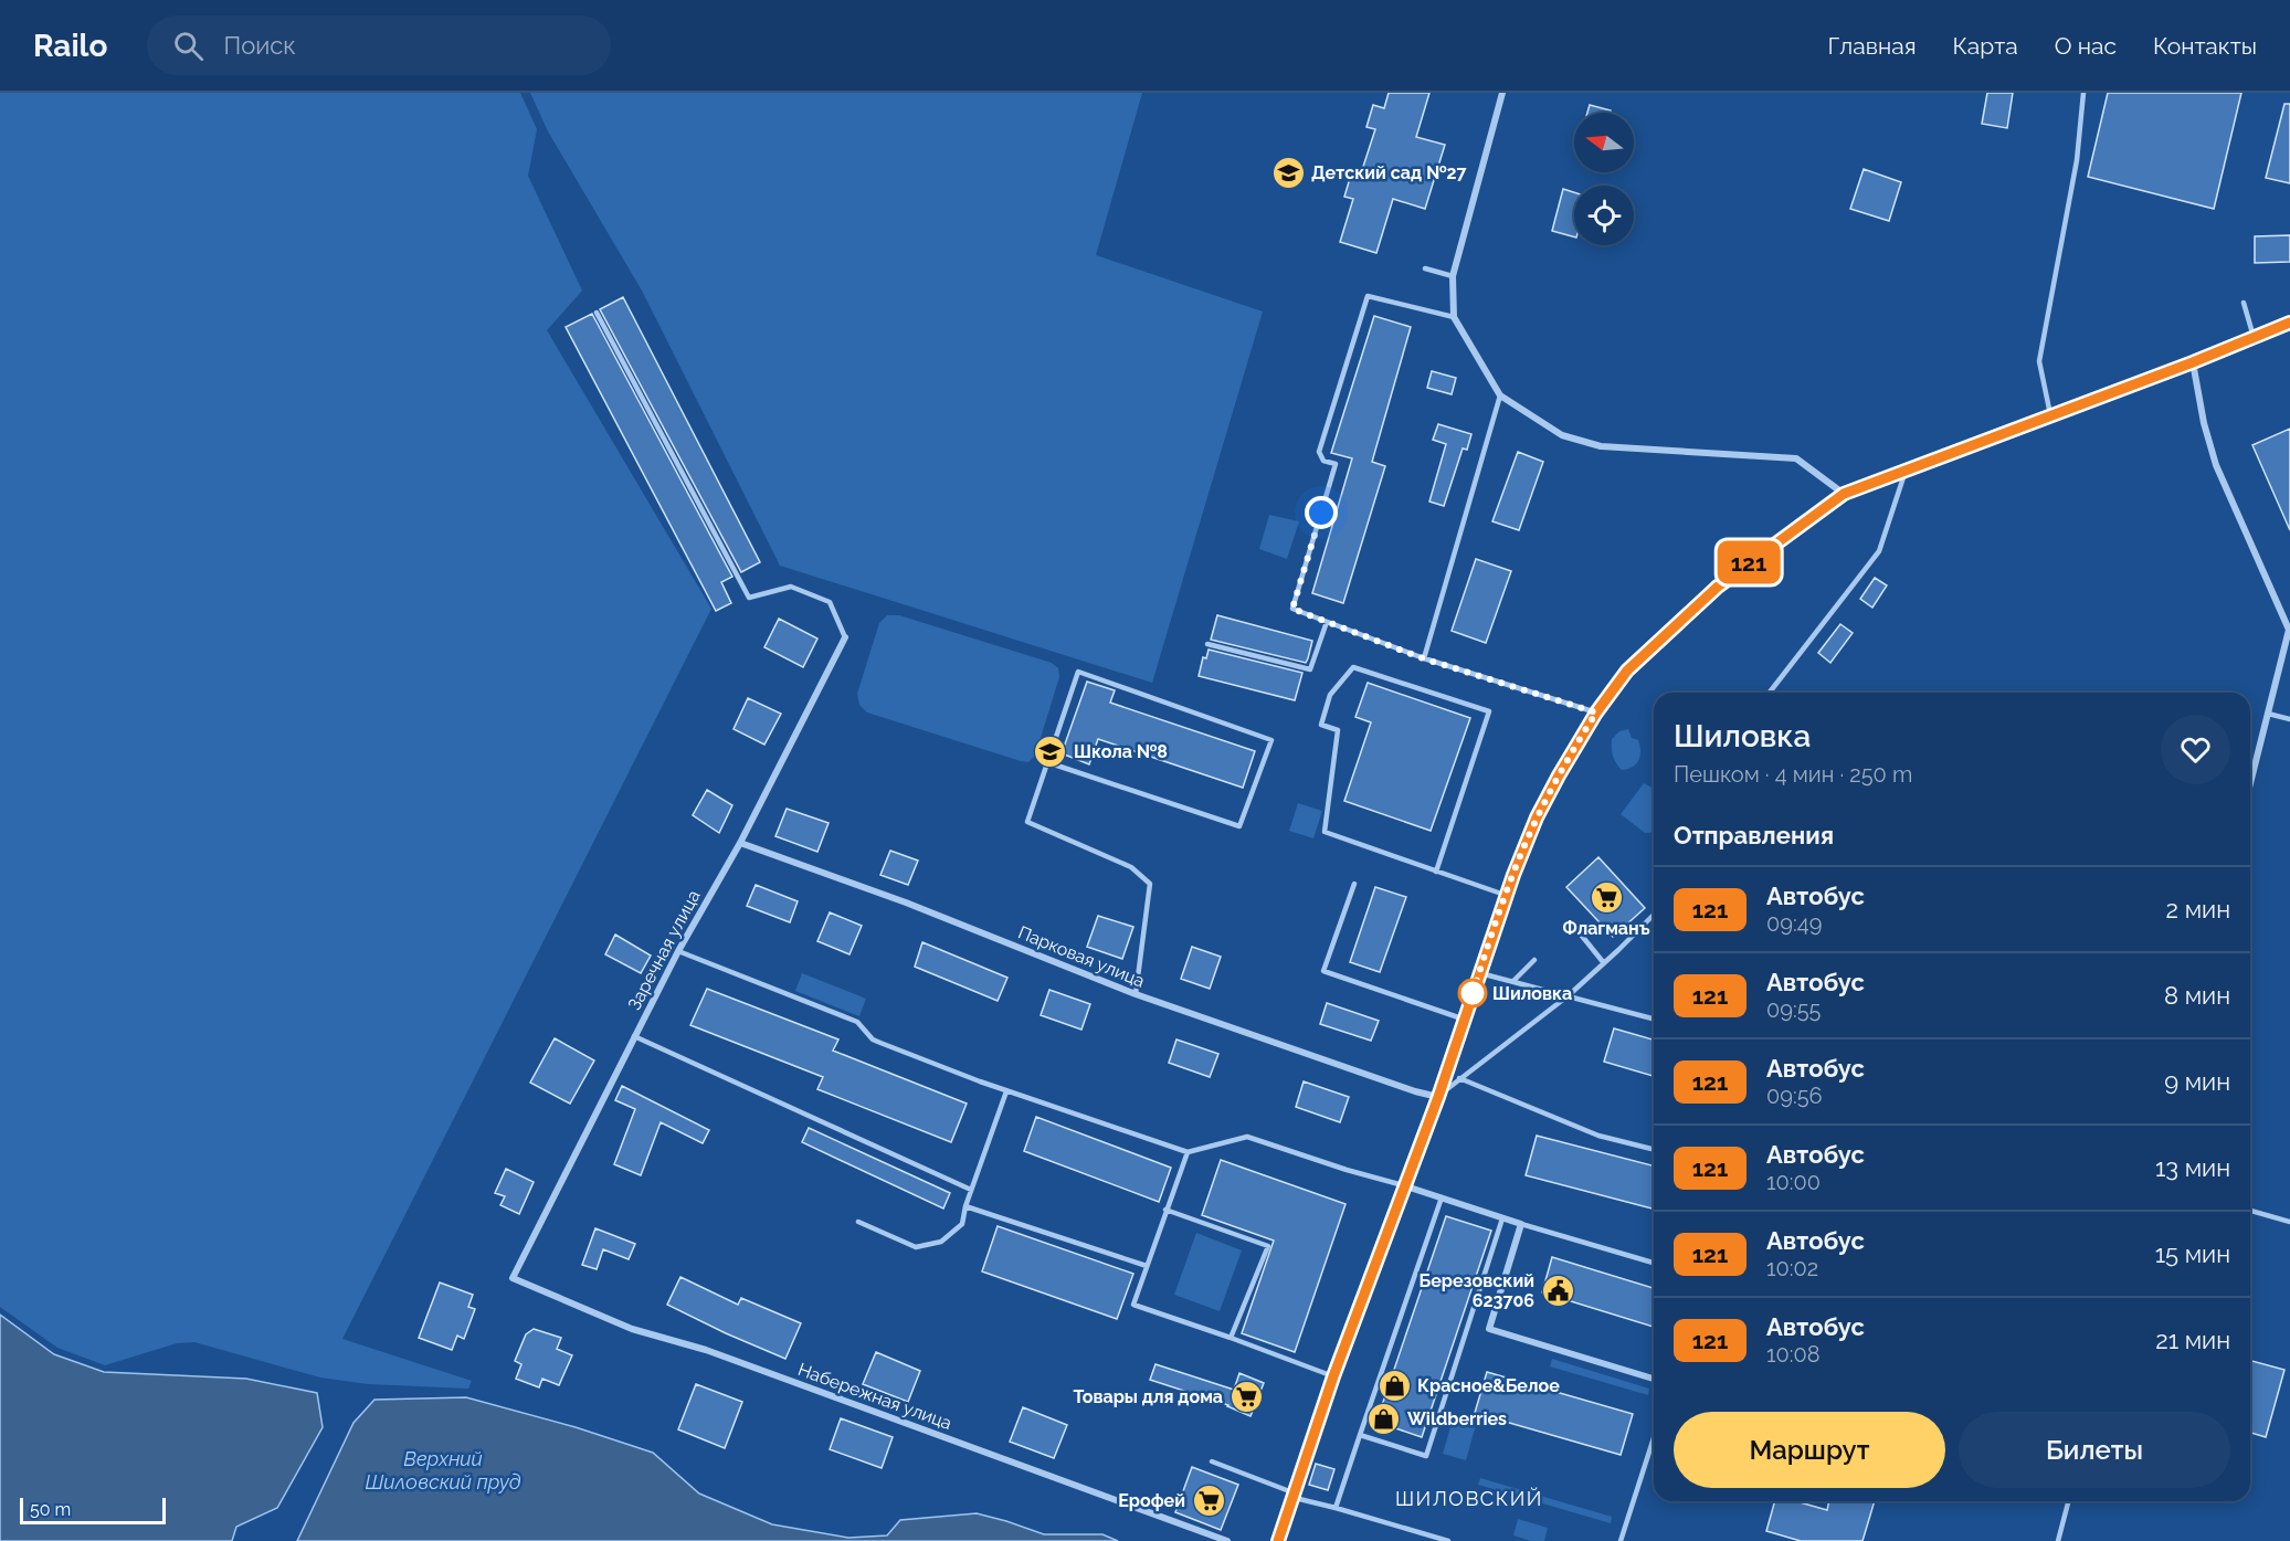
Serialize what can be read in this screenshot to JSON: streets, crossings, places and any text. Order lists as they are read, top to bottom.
{
  "streets": {
    "street": ["Заречная улица", "Парковая улица", "Набережная улица"]
  },
  "crossings": [
    ["Заречная улица", "Парковая улица"],
    ["Заречная улица", "Набережная улица"]
  ],
  "districts": ["ШИЛОВСКИЙ"],
  "water": ["Верхний Шиловский пруд"],
  "places": {
    "school or university": ["Детский сад №27", "Школа №8"],
    "supermarket": ["Флагманъ", "Товары для дома", "Ерофей"],
    "other": ["Шиловка"],
    "public building": ["Березовский 623706"],
    "shop": ["Красное&Белое", "Wildberries"]
  },
  "lines": ["bus line 121"],
  "scale_bar": "50 m",
  "north": "left",
  "page": {
    "header": "Railo",
    "search": "Поиск",
    "nav": [
      "Главная",
      "Карта",
      "О нас",
      "Контакты"
    ],
    "on_map": "121",
    "heading": [
      ["Шиловка", "Пешком · 4 мин · 250 m"],
      "Отправления"
    ],
    "list": [
      {
        "mark": "121",
        "name": "Автобус",
        "note": "09:49",
        "value": "2 мин"
      },
      {
        "mark": "121",
        "name": "Автобус",
        "note": "09:55",
        "value": "8 мин"
      },
      {
        "mark": "121",
        "name": "Автобус",
        "note": "09:56",
        "value": "9 мин"
      },
      {
        "mark": "121",
        "name": "Автобус",
        "note": "10:00",
        "value": "13 мин"
      },
      {
        "mark": "121",
        "name": "Автобус",
        "note": "10:02",
        "value": "15 мин"
      },
      {
        "mark": "121",
        "name": "Автобус",
        "note": "10:08",
        "value": "21 мин"
      }
    ],
    "buttons": ["Маршрут", "Билеты"],
    "scale": "50 m"
  }
}
